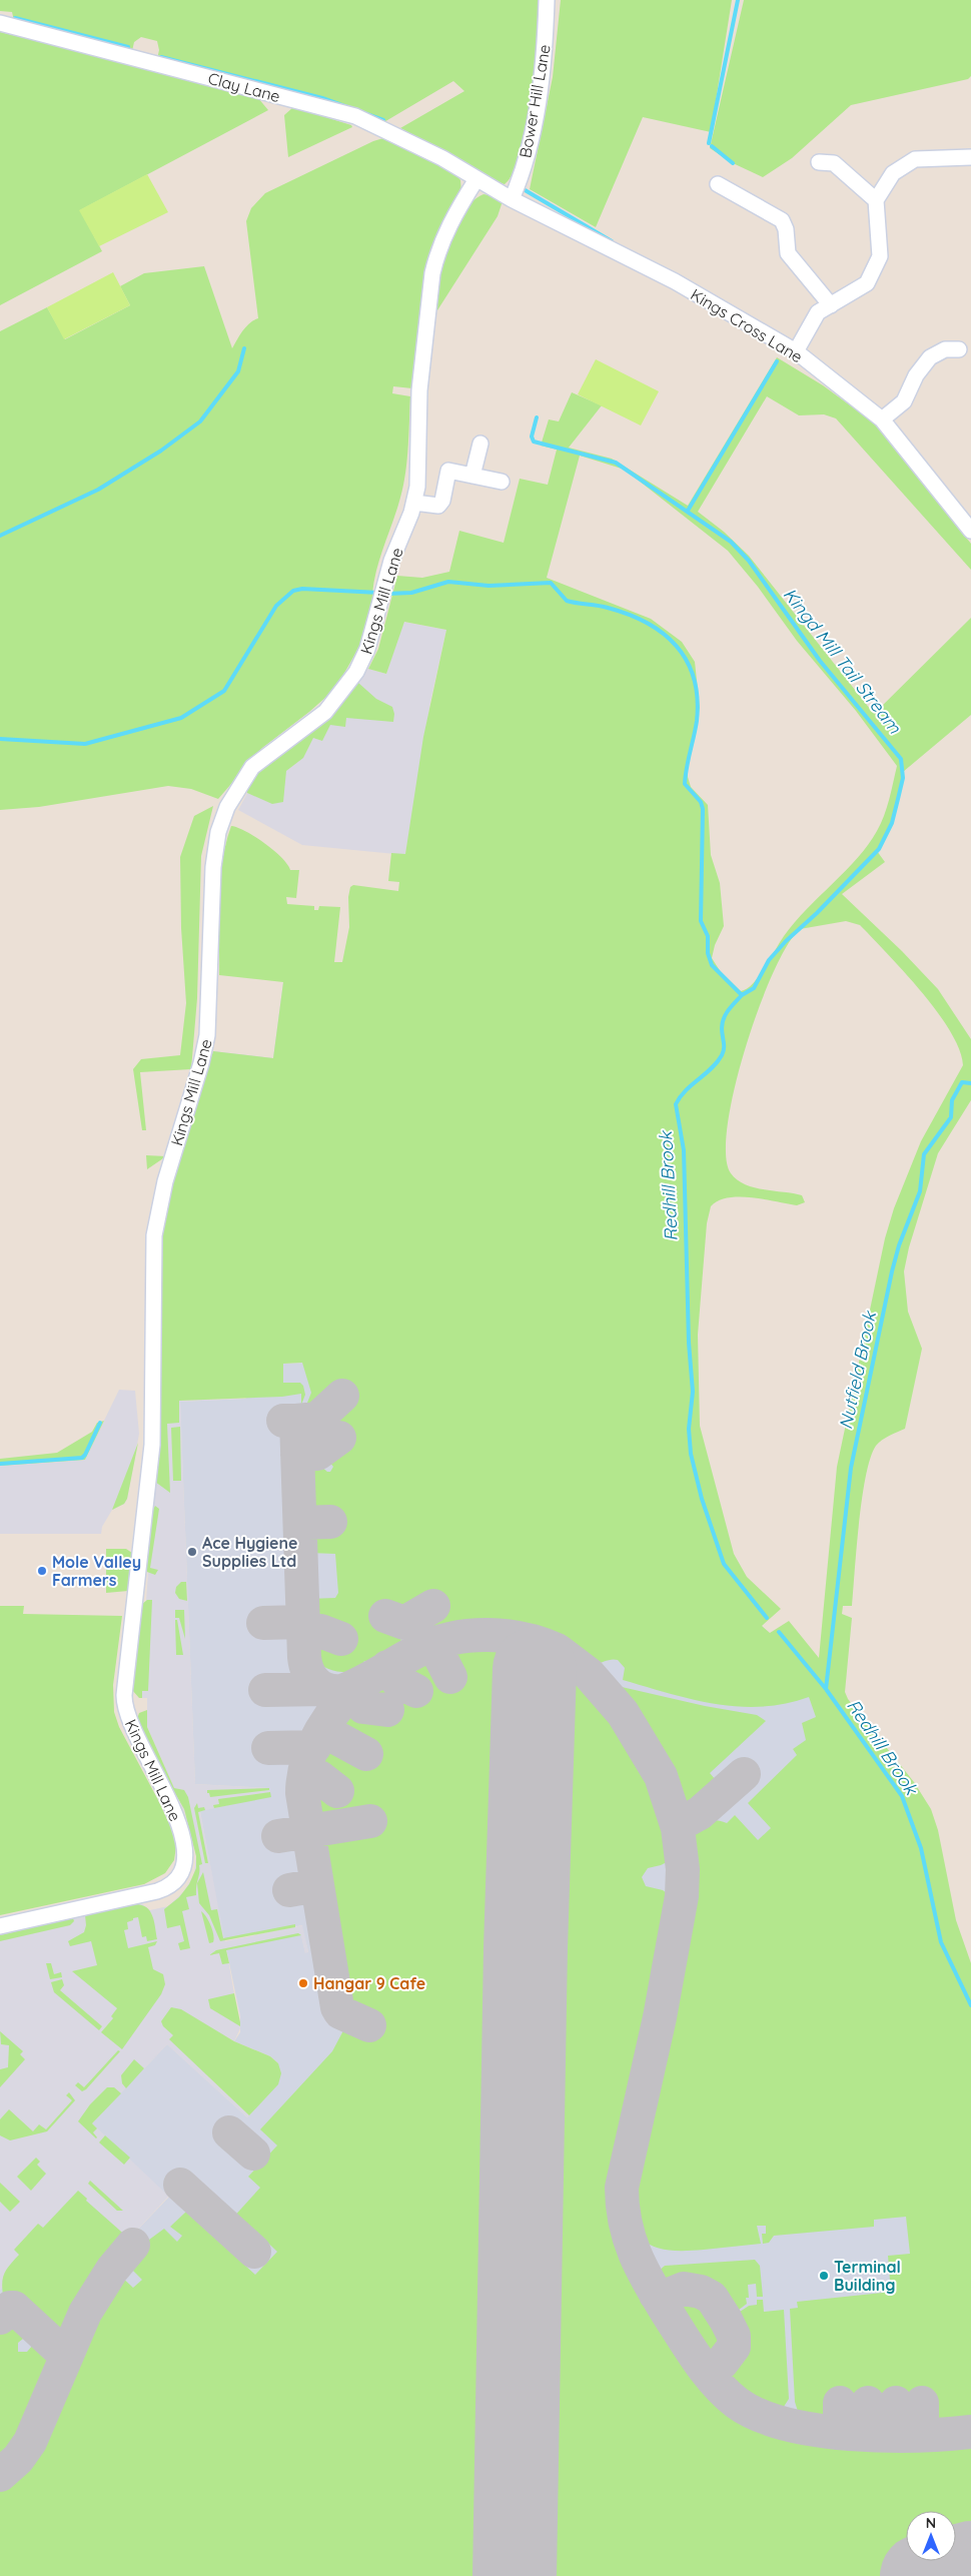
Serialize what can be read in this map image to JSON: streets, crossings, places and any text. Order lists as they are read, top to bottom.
{
  "streets": {
    "street": [
      "Clay Lane",
      "Bower Hill Lane",
      "Kings Cross Lane",
      "Kings Mill Lane"
    ]
  },
  "crossings": [
    ["Clay Lane", "Kings Cross Lane"],
    ["Clay Lane", "Kings Mill Lane"],
    ["Bower Hill Lane", "Kings Cross Lane"],
    ["Kings Cross Lane", "Kings Mill Lane"]
  ],
  "water": ["Kingd Mill Tail Stream", "Redhill Brook", "Nutfield Brook"],
  "places": [
    "Ace Hygiene Supplies Ltd",
    "Mole Valley Farmers",
    "Hangar 9 Cafe",
    "Terminal Building"
  ],
  "north": "top"
}
